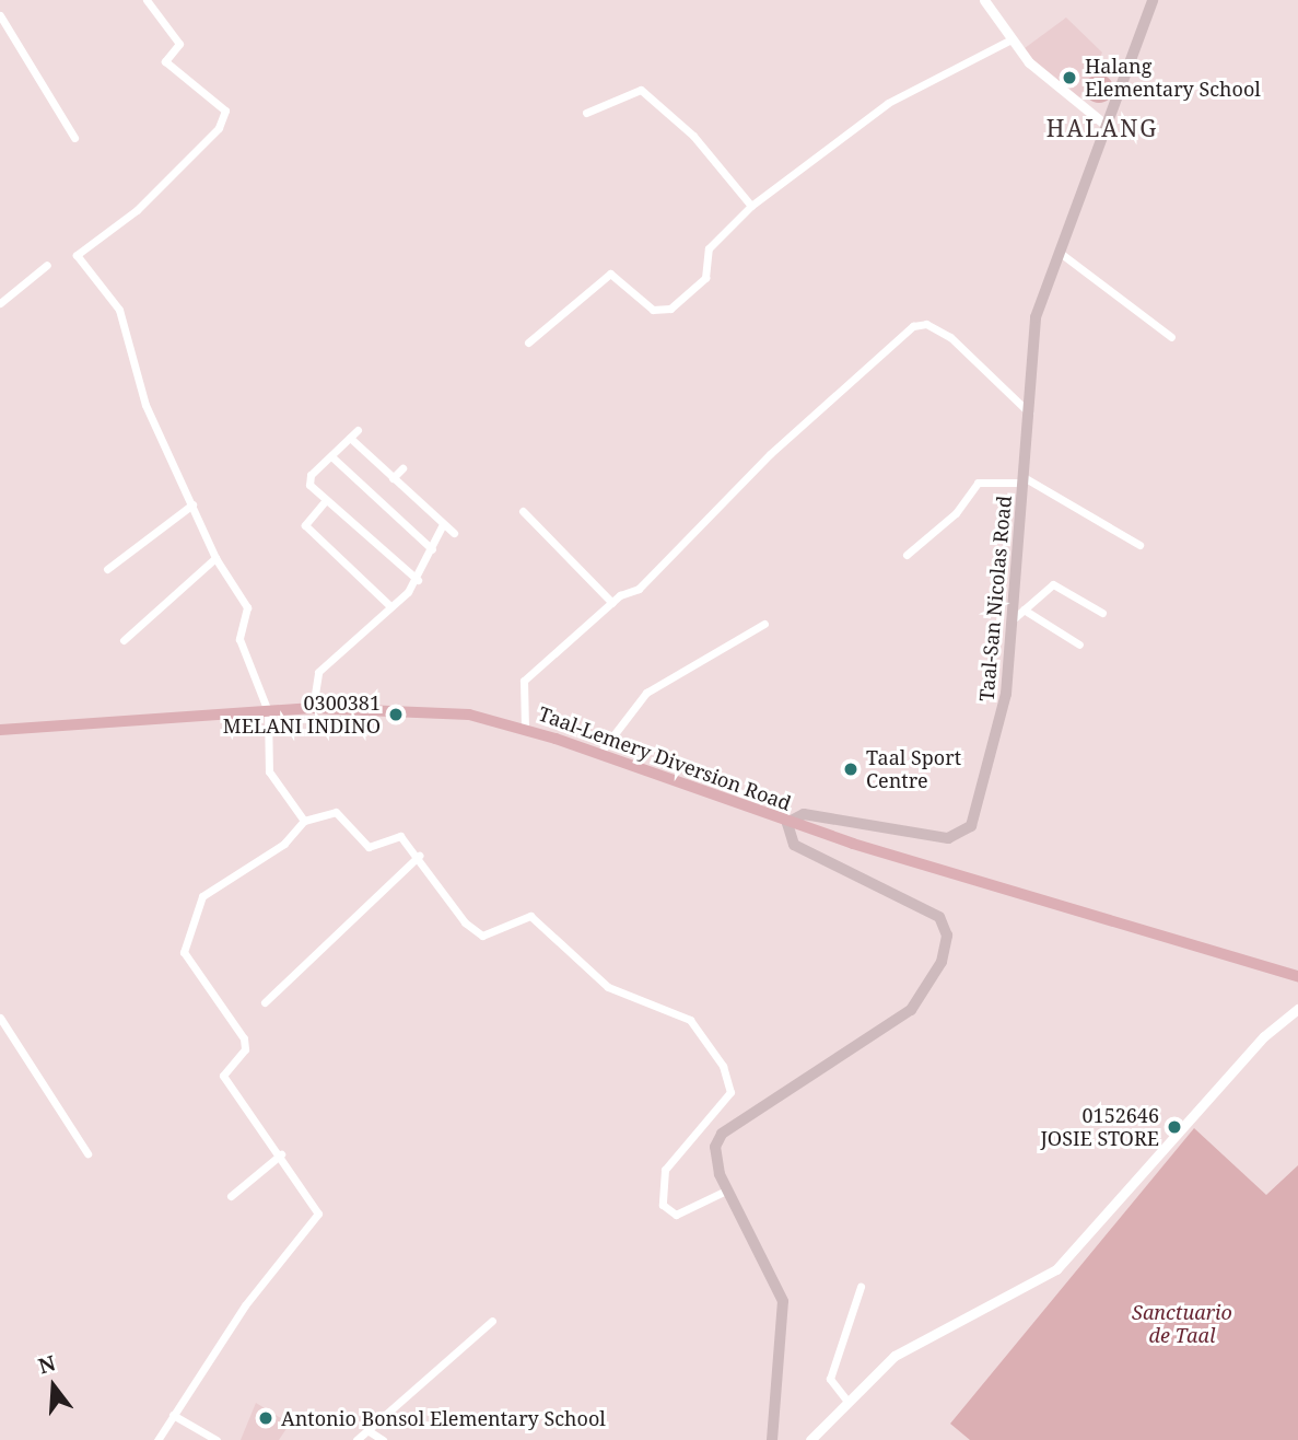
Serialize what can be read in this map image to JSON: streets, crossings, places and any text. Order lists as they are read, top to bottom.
{
  "streets": {
    "main road": ["Taal-San Nicolas Road", "Taal-Lemery Diversion Road"]
  },
  "crossings": [
    ["Taal-San Nicolas Road", "Taal-Lemery Diversion Road"]
  ],
  "districts": ["HALANG"],
  "parks": ["Sanctuario de Taal"],
  "places": [
    "Halang Elementary School",
    "0300381 MELANI INDINO",
    "Taal Sport Centre",
    "0152646 JOSIE STORE",
    "Antonio Bonsol Elementary School"
  ],
  "north": "top"
}
